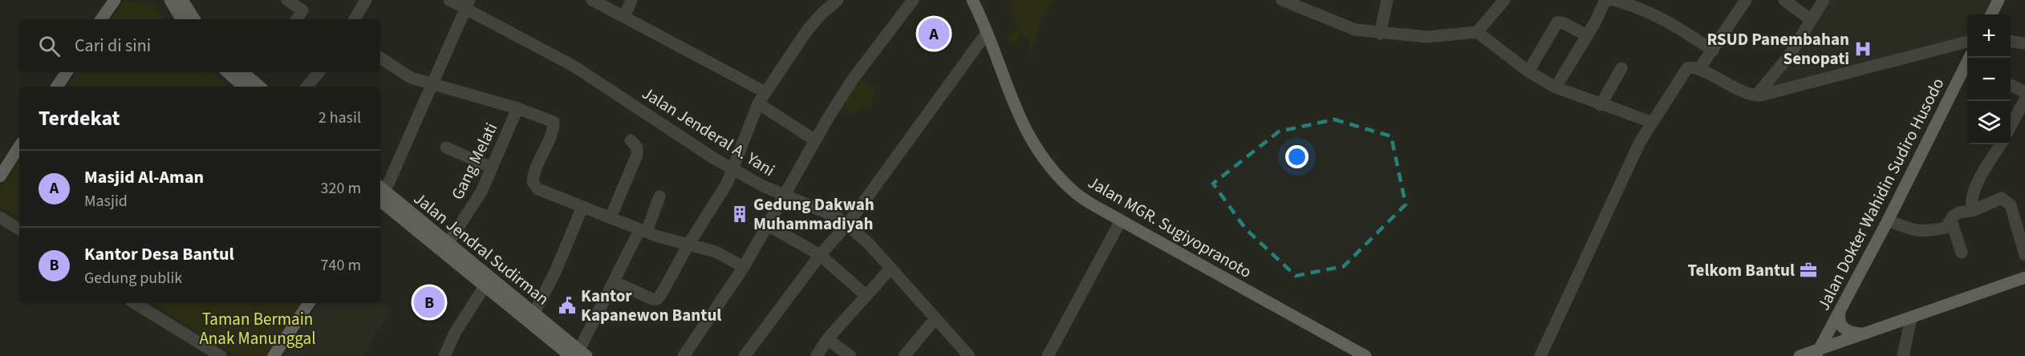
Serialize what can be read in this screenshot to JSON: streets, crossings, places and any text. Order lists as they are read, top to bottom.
{
  "streets": {
    "main road": ["Jalan Dokter Wahidin Sudiro Husodo", "Jalan MGR. Sugiyopranoto", "Jalan Jendral Sudirman"],
    "street": ["Jalan Jenderal A. Yani", "Gang Melati"]
  },
  "crossings": [
    ["Gang Melati", "Jalan Jendral Sudirman"]
  ],
  "parks": ["Taman Bermain Anak Manunggal"],
  "places": {
    "hospital": ["RSUD Panembahan Senopati"],
    "building": ["Gedung Dakwah Muhammadiyah"],
    "office": ["Telkom Bantul"],
    "public building": ["Kantor Kapanewon Bantul"]
  },
  "page": {
    "map_buttons": ["+", "−"],
    "pins": ["A", "B"],
    "search": "Cari di sini",
    "heading": ["Terdekat", "2 hasil"],
    "list": [
      {
        "mark": "A",
        "name": "Masjid Al-Aman",
        "note": "Masjid",
        "value": "320 m"
      },
      {
        "mark": "B",
        "name": "Kantor Desa Bantul",
        "note": "Gedung publik",
        "value": "740 m"
      }
    ]
  }
}
